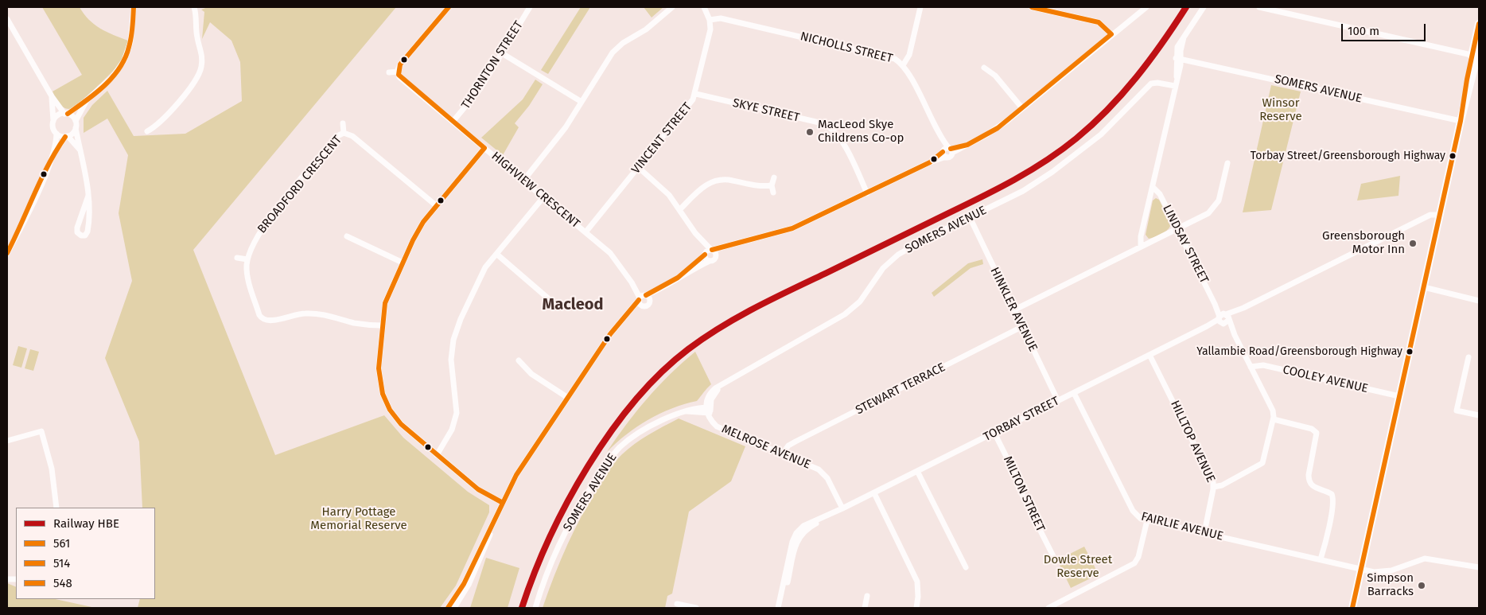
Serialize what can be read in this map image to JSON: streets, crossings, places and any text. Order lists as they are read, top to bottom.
{
  "streets": {
    "street": [
      "NICHOLLS STREET",
      "THORNTON STREET",
      "SOMERS AVENUE",
      "SKYE STREET",
      "VINCENT STREET",
      "BROADFORD CRESCENT",
      "HIGHVIEW CRESCENT",
      "LINDSAY STREET",
      "HINKLER AVENUE",
      "COOLEY AVENUE",
      "STEWART TERRACE",
      "TORBAY STREET",
      "HILLTOP AVENUE",
      "MELROSE AVENUE",
      "MILTON STREET",
      "FAIRLIE AVENUE"
    ]
  },
  "crossings": [
    ["NICHOLLS STREET", "VINCENT STREET"],
    ["THORNTON STREET", "HIGHVIEW CRESCENT"],
    ["SOMERS AVENUE", "LINDSAY STREET"],
    ["SOMERS AVENUE", "HINKLER AVENUE"],
    ["SOMERS AVENUE", "MELROSE AVENUE"],
    ["SKYE STREET", "VINCENT STREET"],
    ["VINCENT STREET", "HIGHVIEW CRESCENT"],
    ["LINDSAY STREET", "COOLEY AVENUE"],
    ["LINDSAY STREET", "TORBAY STREET"],
    ["HINKLER AVENUE", "STEWART TERRACE"],
    ["HINKLER AVENUE", "TORBAY STREET"],
    ["STEWART TERRACE", "MELROSE AVENUE"],
    ["TORBAY STREET", "HILLTOP AVENUE"],
    ["TORBAY STREET", "MELROSE AVENUE"],
    ["TORBAY STREET", "MILTON STREET"],
    ["TORBAY STREET", "FAIRLIE AVENUE"],
    ["HILLTOP AVENUE", "FAIRLIE AVENUE"]
  ],
  "districts": ["Macleod"],
  "parks": ["Winsor Reserve", "Harry Pottage Memorial Reserve", "Dowle Street Reserve"],
  "places": [
    "MacLeod Skye Childrens Co-op",
    "Torbay Street/Greensborough Highway",
    "Greensborough Motor Inn",
    "Yallambie Road/Greensborough Highway",
    "Simpson Barracks"
  ],
  "lines": [
    "rail line HBE",
    "transit line 561",
    "transit line 548",
    "transit line 514"
  ],
  "legend": [
    "Railway HBE",
    "561",
    "514",
    "548"
  ],
  "scale_bar": "100 m"
}
